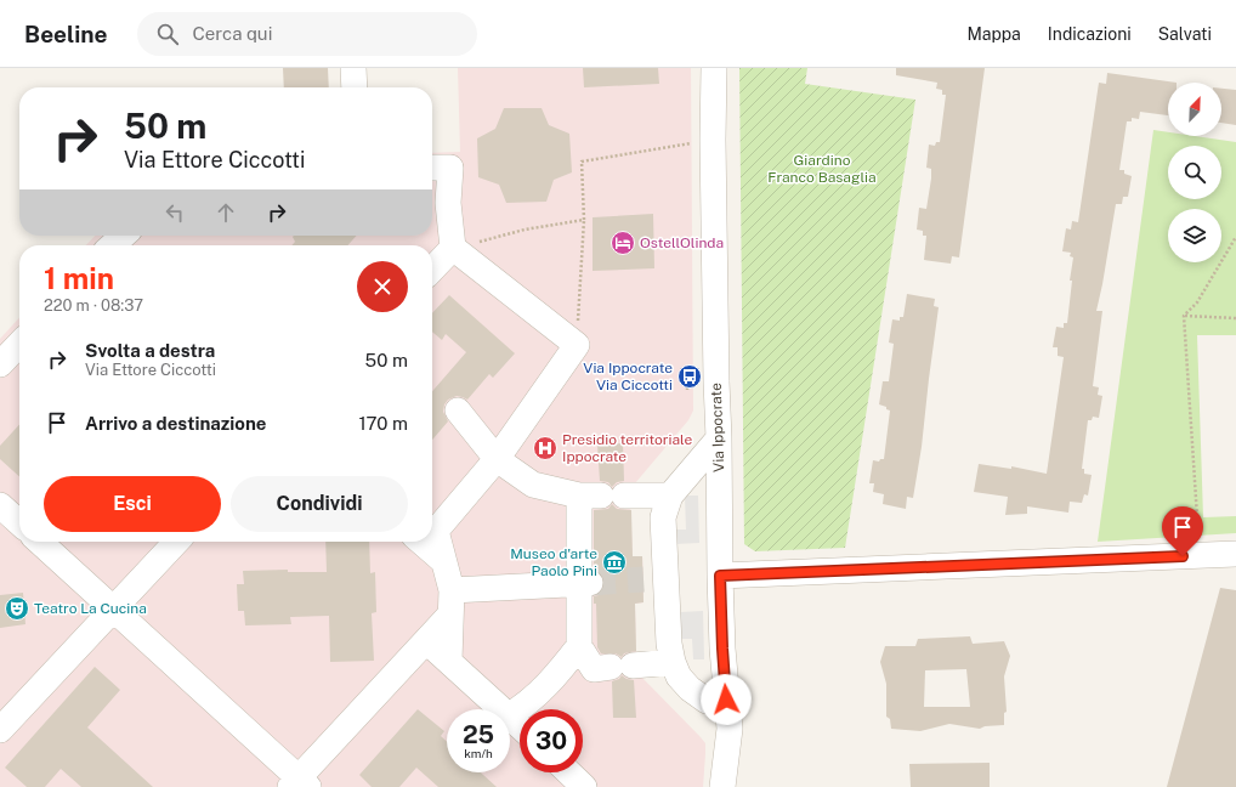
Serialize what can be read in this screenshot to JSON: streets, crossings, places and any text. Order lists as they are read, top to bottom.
{
  "streets": {
    "street": ["Via Ippocrate"]
  },
  "parks": ["Giardino Franco Basaglia"],
  "places": {
    "hotel": ["OstellOlinda"],
    "bus stop": ["Via Ippocrate Via Ciccotti"],
    "hospital": ["Presidio territoriale Ippocrate"],
    "museum": ["Museo d'arte Paolo Pini"],
    "theatre": ["Teatro La Cucina"]
  },
  "north": "top right",
  "page": {
    "header": "Beeline",
    "search": "Cerca qui",
    "nav": ["Mappa", "Indicazioni", "Salvati"],
    "turn": ["50 m", "Via Ettore Ciccotti"],
    "heading": ["1 min", "220 m · 08:37"],
    "list": [
      {
        "name": "Svolta a destra",
        "note": "Via Ettore Ciccotti",
        "value": "50 m"
      },
      {
        "name": "Arrivo a destinazione",
        "value": "170 m"
      }
    ],
    "buttons": ["Esci", "Condividi"],
    "speed": "25 km/h",
    "limit": "30"
  }
}
